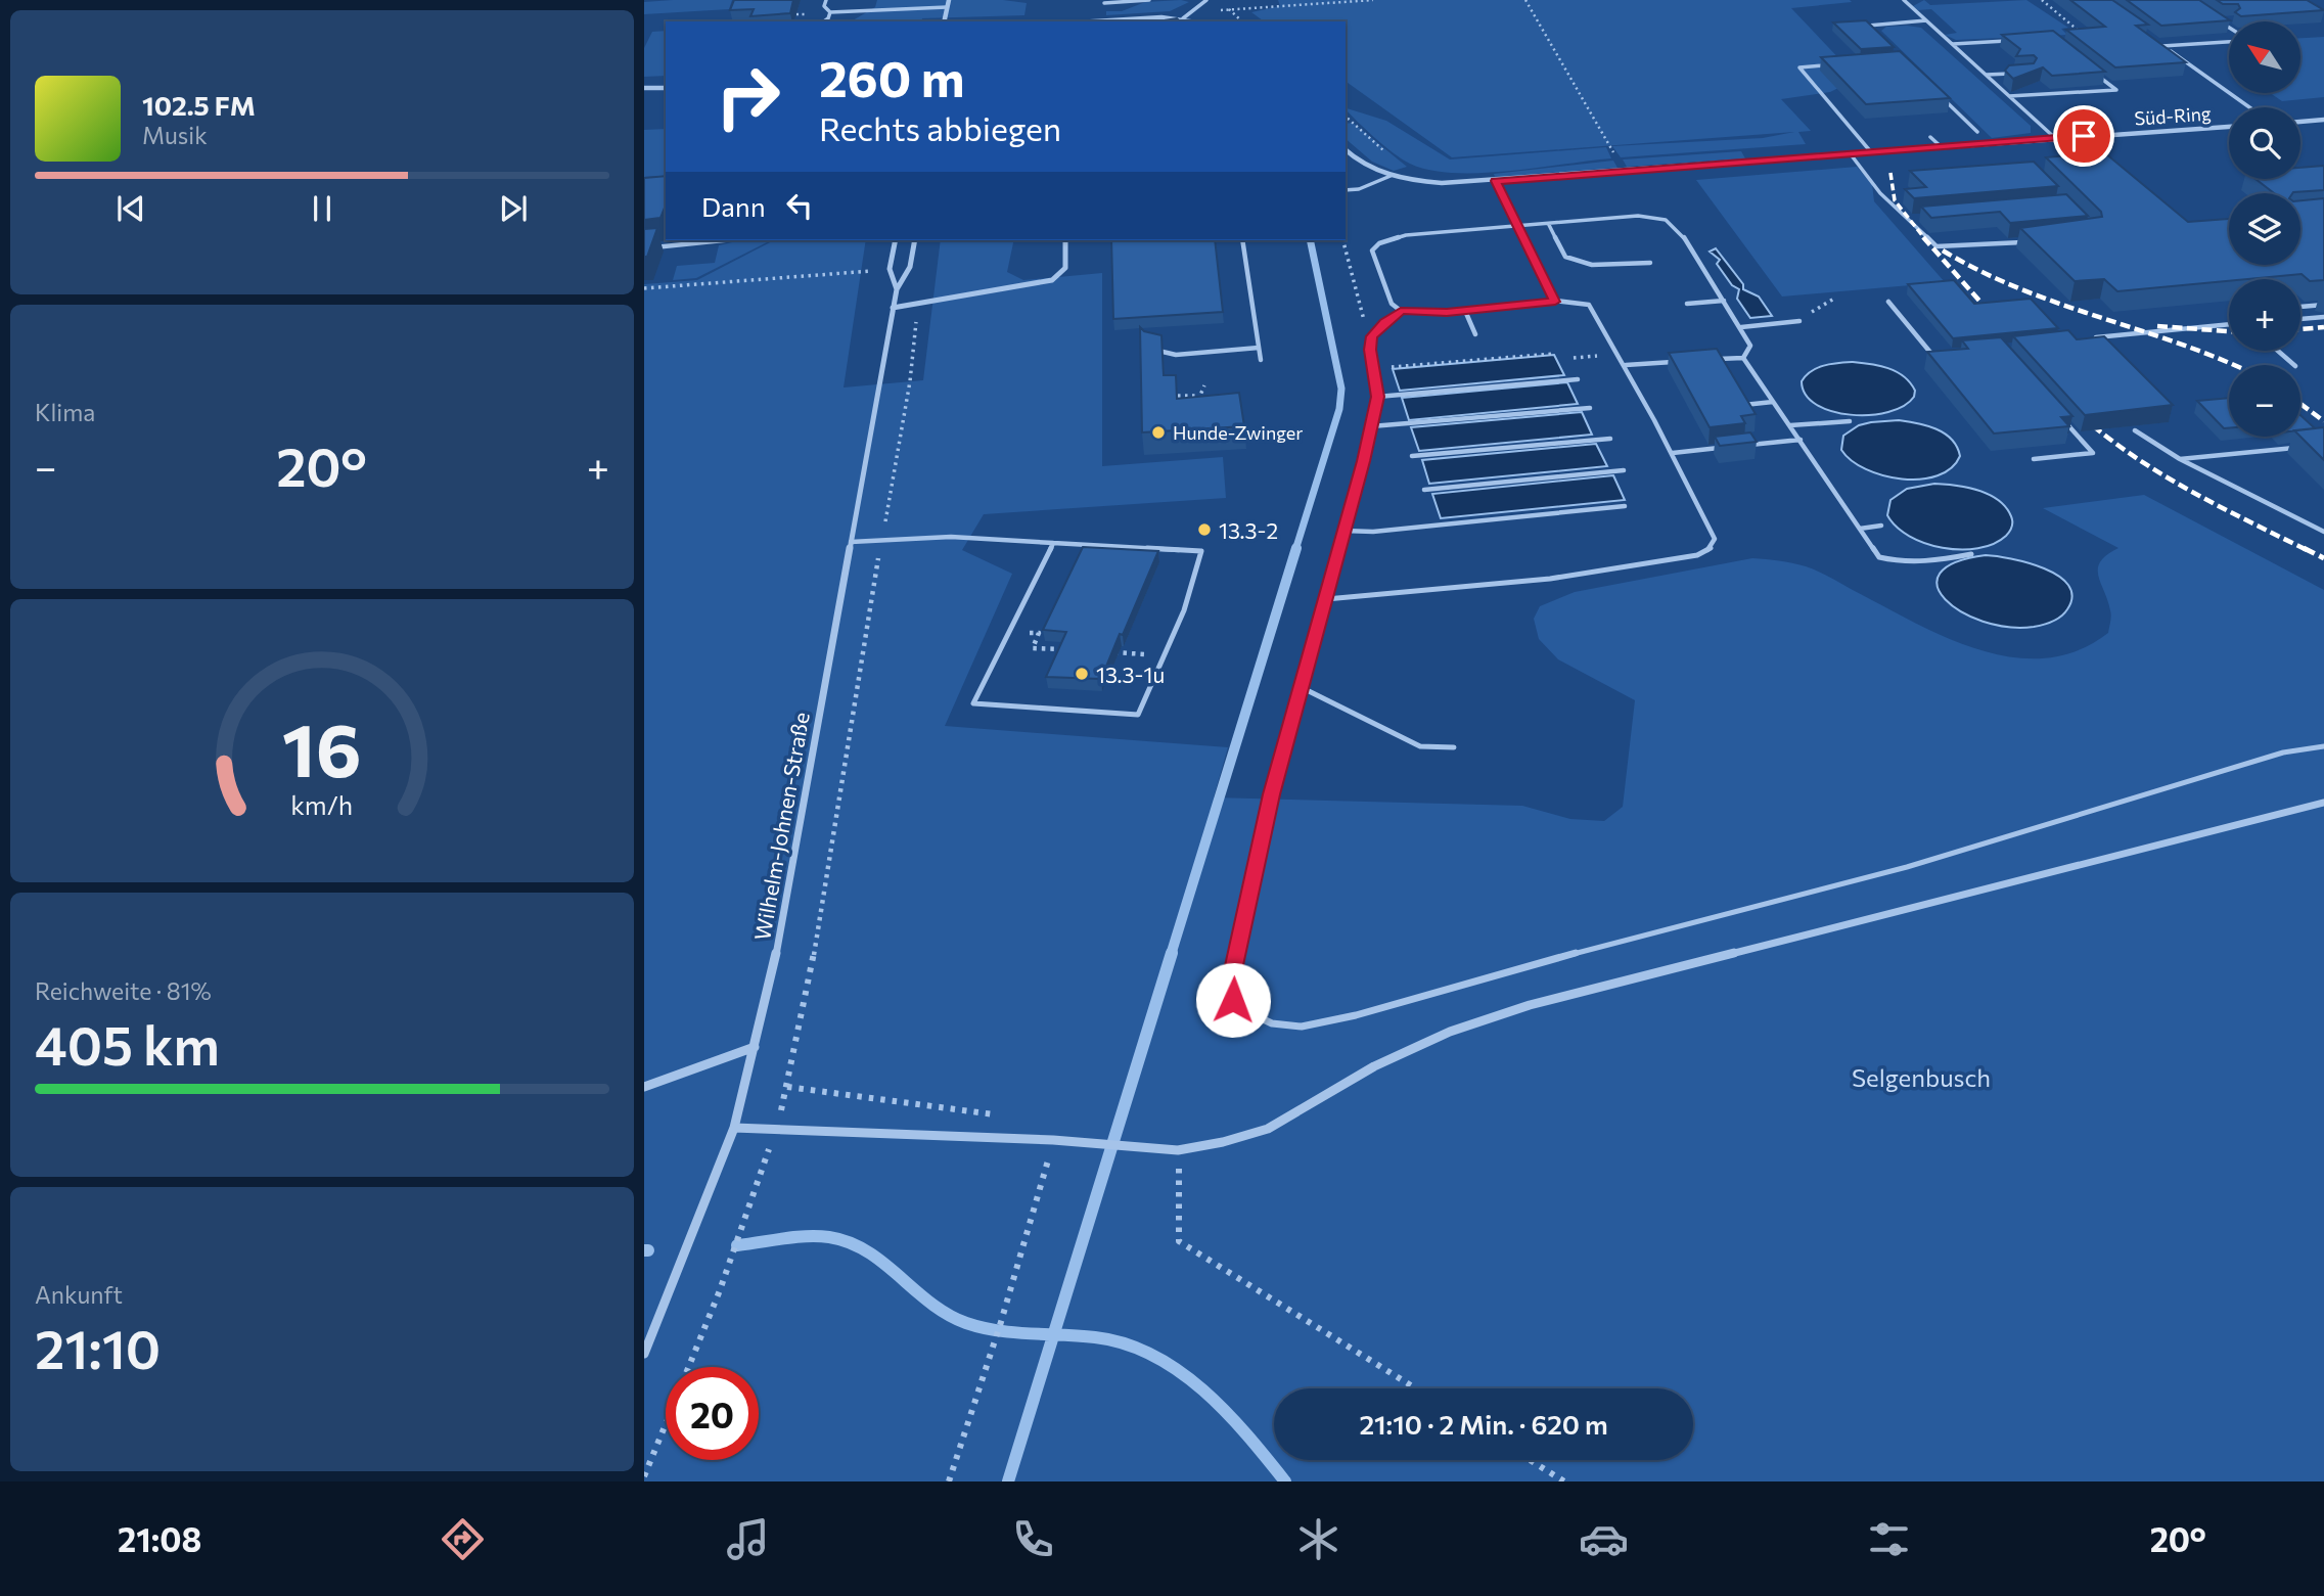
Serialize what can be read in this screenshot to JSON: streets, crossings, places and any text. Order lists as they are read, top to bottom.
{
  "streets": {
    "street": ["Süd-Ring", "Wilhelm-Johnen-Straße"]
  },
  "parks": ["Selgenbusch"],
  "places": ["Hunde-Zwinger", "13.3-2", "13.3-1u"],
  "north": "top left",
  "page": {
    "map_buttons": ["+", "−"],
    "turn": ["260 m", "Rechts abbiegen"],
    "song": ["102.5 FM", "Musik"],
    "then": "Dann",
    "tile": [
      "Klima",
      ["Reichweite · 81%", "405 km"],
      ["Ankunft", "21:10"]
    ],
    "heat": ["−", "20°", "+"],
    "limit": "20",
    "trip": "21:10 · 2 Min. · 620 m",
    "tabs": ["21:08", "20°"],
    "gauge": ["16", "km/h"]
  }
}
